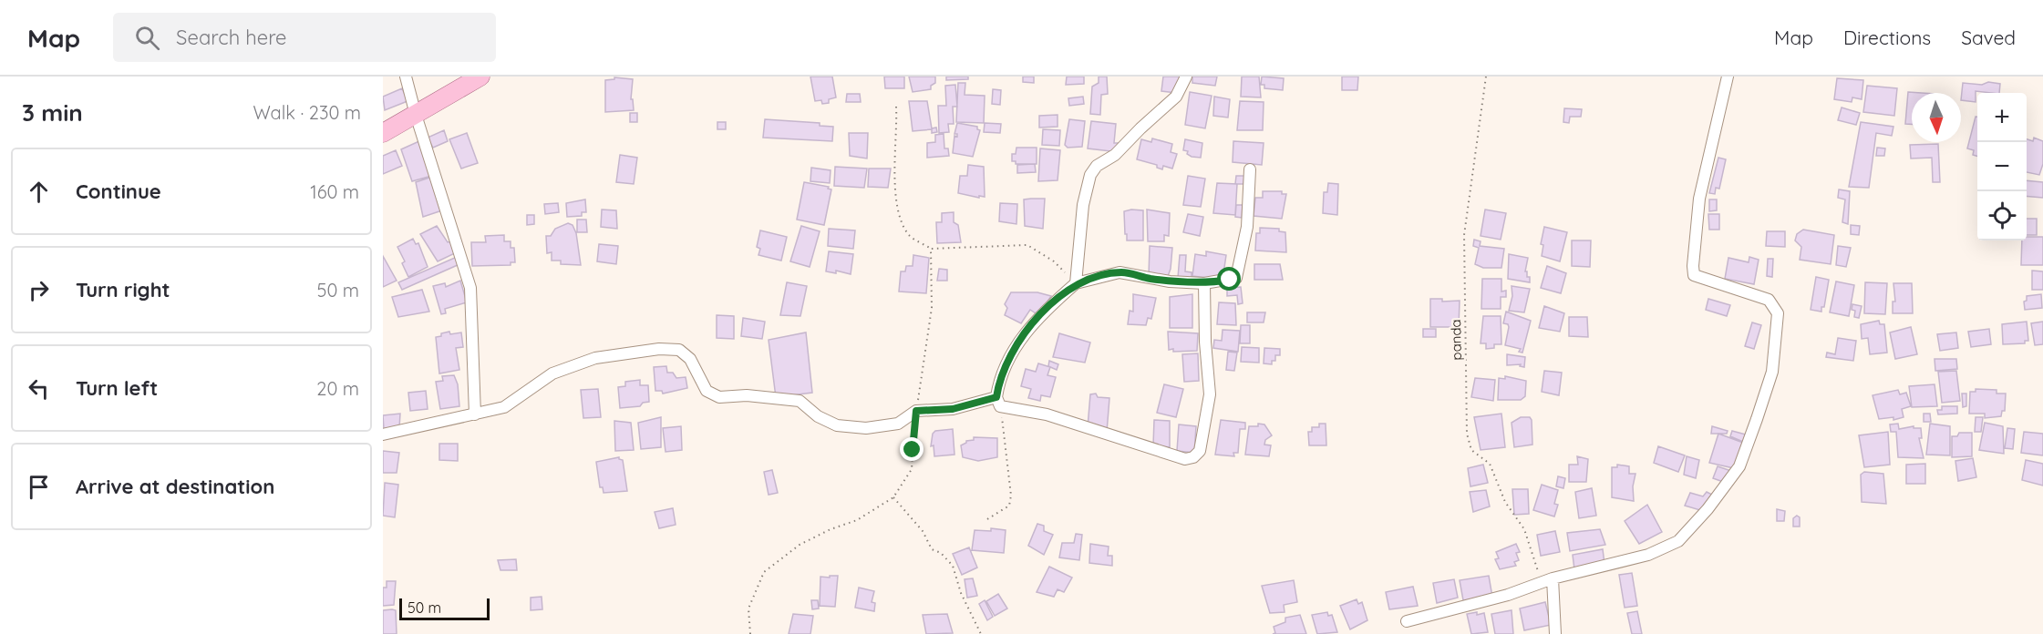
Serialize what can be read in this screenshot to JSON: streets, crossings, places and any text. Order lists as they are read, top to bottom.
{
  "streets": {
    "path": ["panda"]
  },
  "scale_bar": "50 m",
  "north": "bottom",
  "page": {
    "header": "Map",
    "search": "Search here",
    "nav": ["Map", "Directions", "Saved"],
    "heading": ["3 min", "Walk · 230 m"],
    "map_buttons": ["+", "−"],
    "list": [
      ["Continue", "160 m"],
      ["Turn right", "50 m"],
      ["Turn left", "20 m"],
      "Arrive at destination"
    ],
    "scale": "50 m"
  }
}
